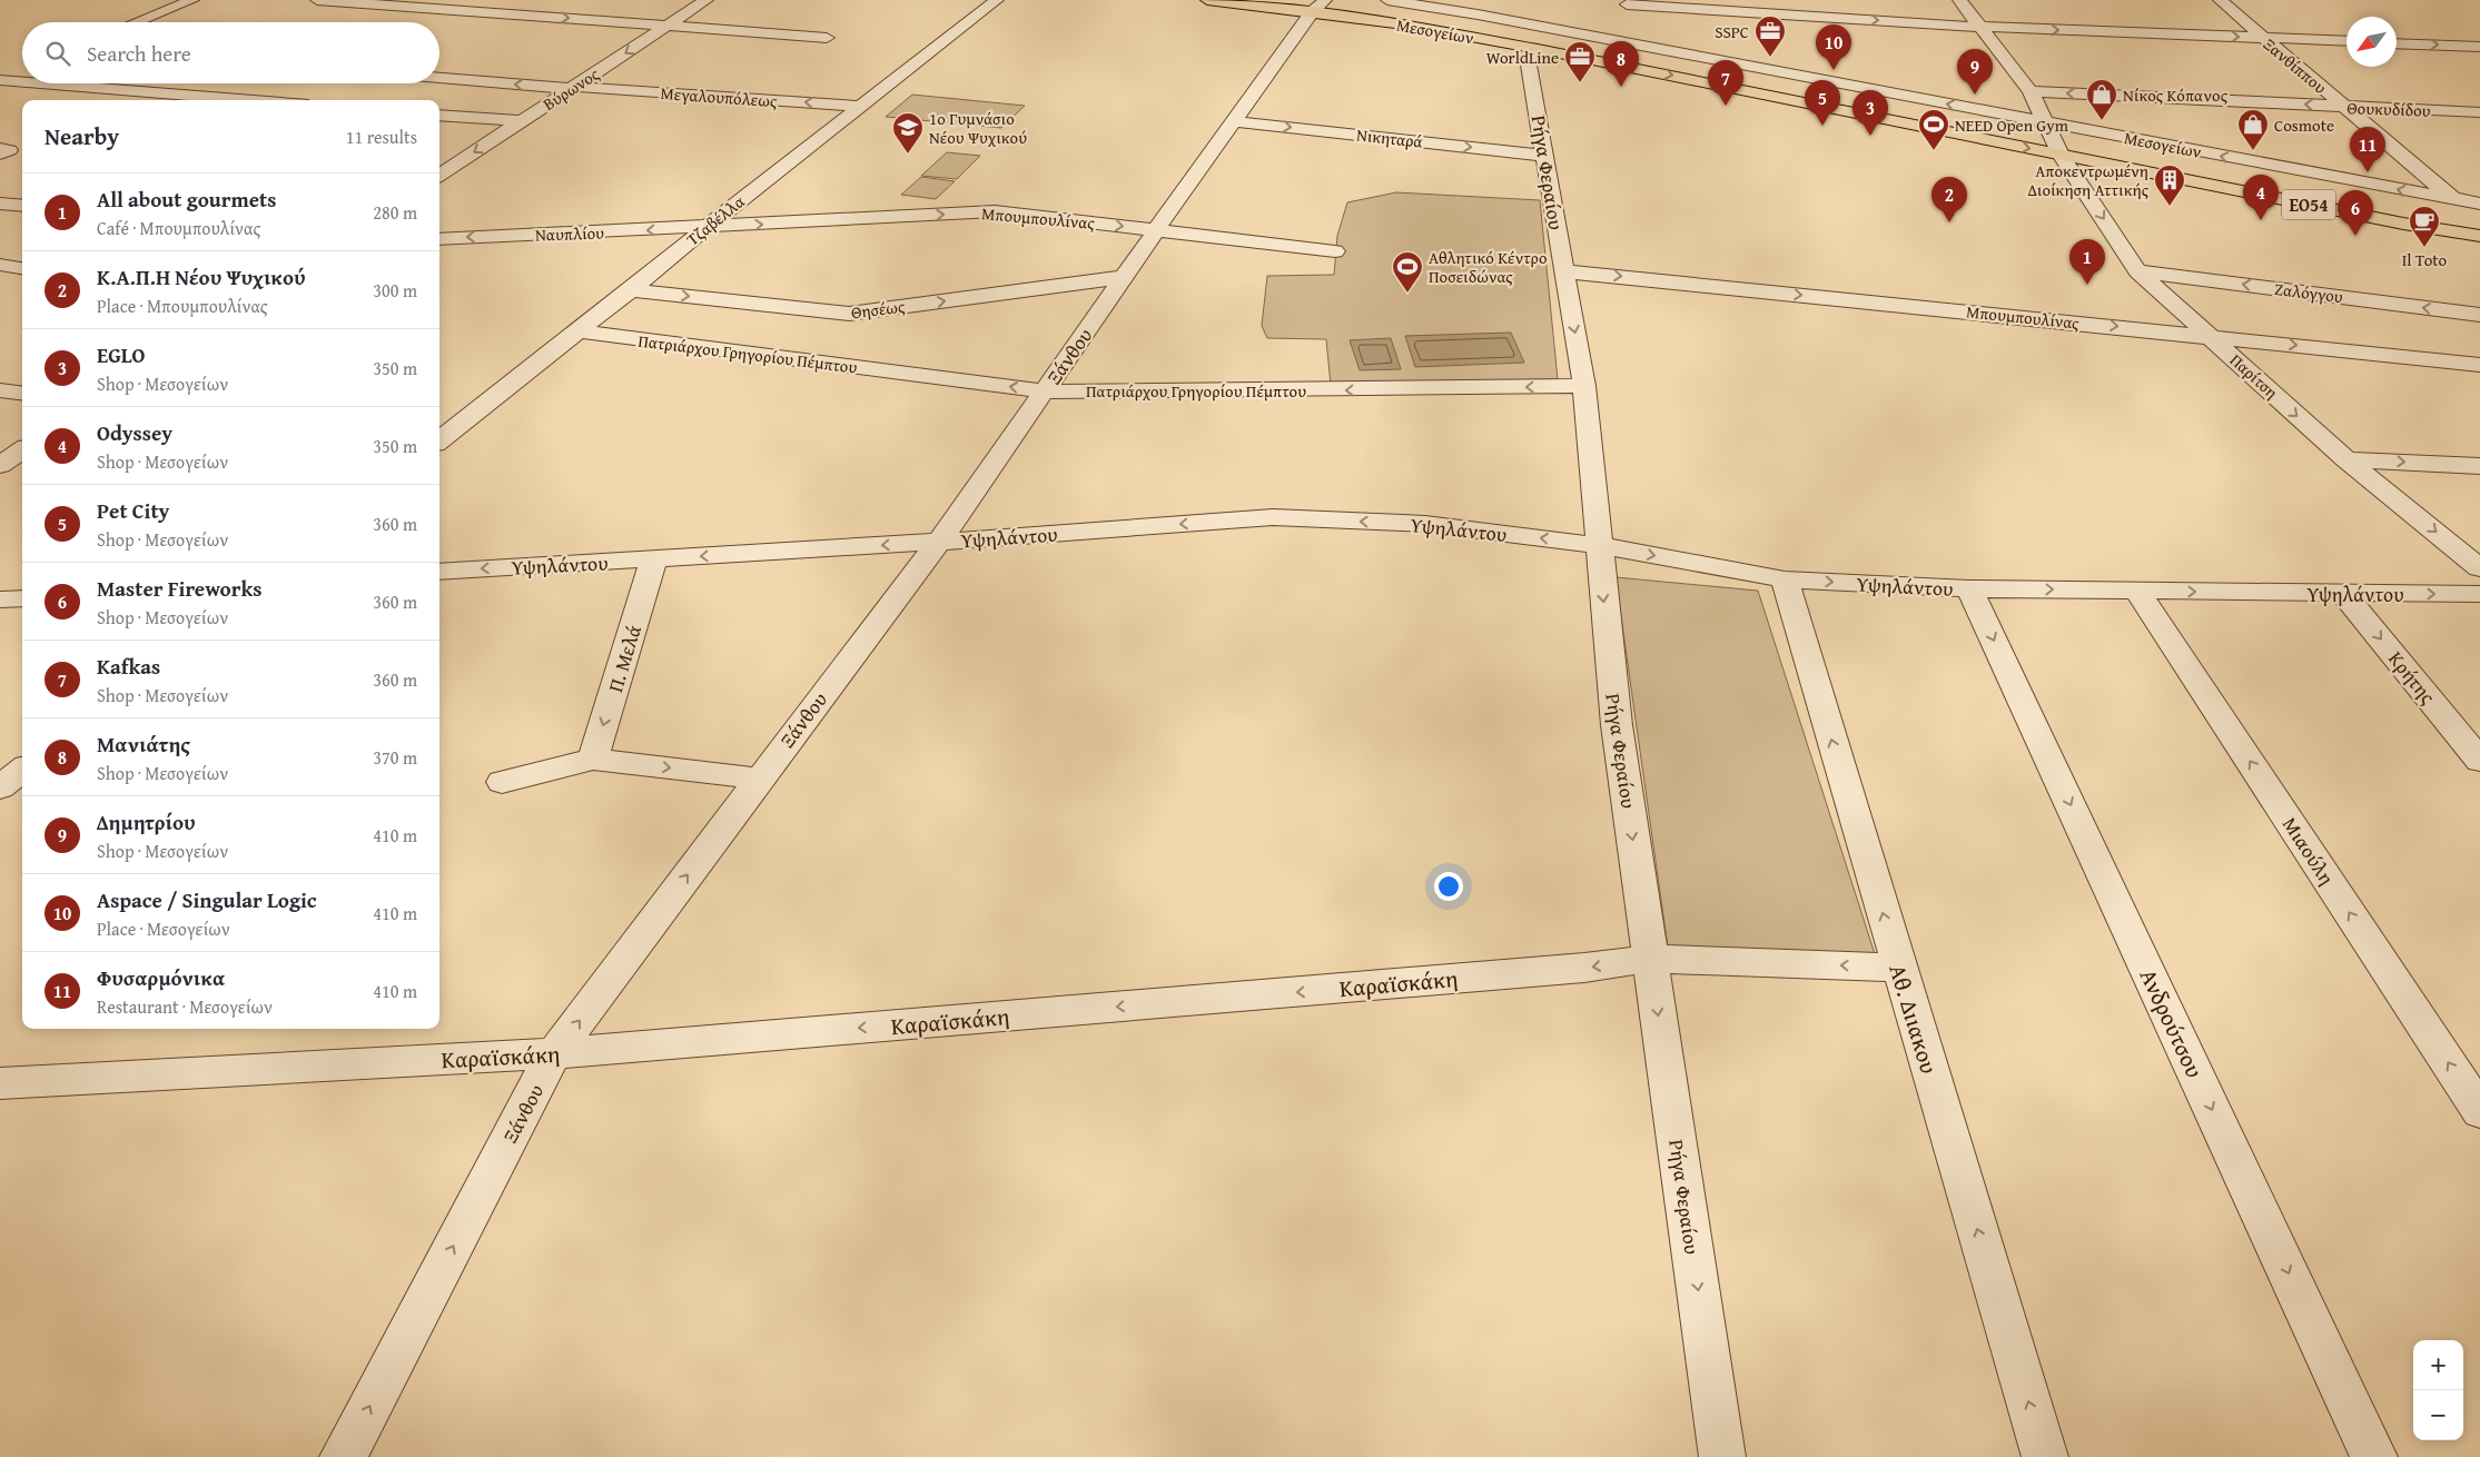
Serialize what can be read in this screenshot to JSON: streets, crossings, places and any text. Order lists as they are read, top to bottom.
{
  "streets": {
    "main road": ["Μεσογείων", "ΕΟ54"],
    "street": [
      "Ξανθίππου",
      "Βύρωνος",
      "Μεγαλουπόλεως",
      "Θουκυδίδου",
      "Νικηταρά",
      "Ρήγα Φεραίου",
      "Μπουμπουλίνας",
      "Τζαβέλλα",
      "Ναυπλίου",
      "Ζαλόγγου",
      "Θησέως",
      "Πατριάρχου Γρηγορίου Πέμπτου",
      "Ξάνθου",
      "Παρίτση",
      "Υψηλάντου",
      "Π. Μελά",
      "Κρήτης",
      "Μιαούλη",
      "Καραϊσκάκη",
      "Αθ. Διιακου",
      "Ανδρούτσου"
    ]
  },
  "crossings": [
    ["Μεσογείων", "Ξανθίππου"],
    ["Μεσογείων", "Ρήγα Φεραίου"],
    ["Μεσογείων", "Ξάνθου"],
    ["Μεσογείων", "Παρίτση"],
    ["Ξανθίππου", "Θουκυδίδου"],
    ["Βύρωνος", "Μεγαλουπόλεως"],
    ["Μεγαλουπόλεως", "Τζαβέλλα"],
    ["Θουκυδίδου", "Παρίτση"],
    ["Νικηταρά", "Ρήγα Φεραίου"],
    ["Νικηταρά", "Ξάνθου"],
    ["Ρήγα Φεραίου", "Μπουμπουλίνας"],
    ["Ρήγα Φεραίου", "Πατριάρχου Γρηγορίου Πέμπτου"],
    ["Ρήγα Φεραίου", "Υψηλάντου"],
    ["Ρήγα Φεραίου", "Καραϊσκάκη"],
    ["Μπουμπουλίνας", "Τζαβέλλα"],
    ["Μπουμπουλίνας", "Ναυπλίου"],
    ["Μπουμπουλίνας", "Ξάνθου"],
    ["Μπουμπουλίνας", "Παρίτση"],
    ["Τζαβέλλα", "Ναυπλίου"],
    ["Τζαβέλλα", "Θησέως"],
    ["Τζαβέλλα", "Πατριάρχου Γρηγορίου Πέμπτου"],
    ["Ζαλόγγου", "Παρίτση"],
    ["Θησέως", "Ξάνθου"],
    ["Πατριάρχου Γρηγορίου Πέμπτου", "Ξάνθου"],
    ["Ξάνθου", "Υψηλάντου"],
    ["Ξάνθου", "Καραϊσκάκη"],
    ["Υψηλάντου", "Π. Μελά"],
    ["Υψηλάντου", "Κρήτης"],
    ["Υψηλάντου", "Μιαούλη"],
    ["Υψηλάντου", "Αθ. Διιακου"],
    ["Υψηλάντου", "Ανδρούτσου"],
    ["Καραϊσκάκη", "Αθ. Διιακου"]
  ],
  "one_way": [
    "Βύρωνος",
    "Νικηταρά",
    "Ρήγα Φεραίου",
    "Μπουμπουλίνας",
    "Πατριάρχου Γρηγορίου Πέμπτου",
    "Ξάνθου",
    "Παρίτση",
    "Π. Μελά",
    "Κρήτης",
    "Μιαούλη",
    "Καραϊσκάκη",
    "Αθ. Διιακου",
    "Ανδρούτσου"
  ],
  "places": {
    "office": ["SSPC", "WorldLine"],
    "shop": ["Νίκος Κόπανος", "Cosmote"],
    "sports": ["NEED Open Gym", "Αθλητικό Κέντρο Ποσειδώνας"],
    "school or university": ["1ο Γυμνάσιο Νέου Ψυχικού"],
    "building": ["Αποκεντρωμένη Διοίκηση Αττικής"],
    "cafe": ["Il Toto"]
  },
  "north": "bottom left",
  "page": {
    "search": "Search here",
    "pins": [
      "10",
      "8",
      "9",
      "7",
      "5",
      "3",
      "11",
      "4",
      "2",
      "6",
      "1"
    ],
    "heading": ["Nearby", "11 results"],
    "list": [
      {
        "mark": "1",
        "name": "All about gourmets",
        "note": "Café · Μπουμπουλίνας",
        "value": "280 m"
      },
      {
        "mark": "2",
        "name": "Κ.Α.Π.Η Νέου Ψυχικού",
        "note": "Place · Μπουμπουλίνας",
        "value": "300 m"
      },
      {
        "mark": "3",
        "name": "EGLO",
        "note": "Shop · Μεσογείων",
        "value": "350 m"
      },
      {
        "mark": "4",
        "name": "Odyssey",
        "note": "Shop · Μεσογείων",
        "value": "350 m"
      },
      {
        "mark": "5",
        "name": "Pet City",
        "note": "Shop · Μεσογείων",
        "value": "360 m"
      },
      {
        "mark": "6",
        "name": "Master Fireworks",
        "note": "Shop · Μεσογείων",
        "value": "360 m"
      },
      {
        "mark": "7",
        "name": "Kafkas",
        "note": "Shop · Μεσογείων",
        "value": "360 m"
      },
      {
        "mark": "8",
        "name": "Μανιάτης",
        "note": "Shop · Μεσογείων",
        "value": "370 m"
      },
      {
        "mark": "9",
        "name": "Δημητρίου",
        "note": "Shop · Μεσογείων",
        "value": "410 m"
      },
      {
        "mark": "10",
        "name": "Aspace / Singular Logic",
        "note": "Place · Μεσογείων",
        "value": "410 m"
      },
      {
        "mark": "11",
        "name": "Φυσαρμόνικα",
        "note": "Restaurant · Μεσογείων",
        "value": "410 m"
      }
    ],
    "map_buttons": ["+", "−"]
  }
}
